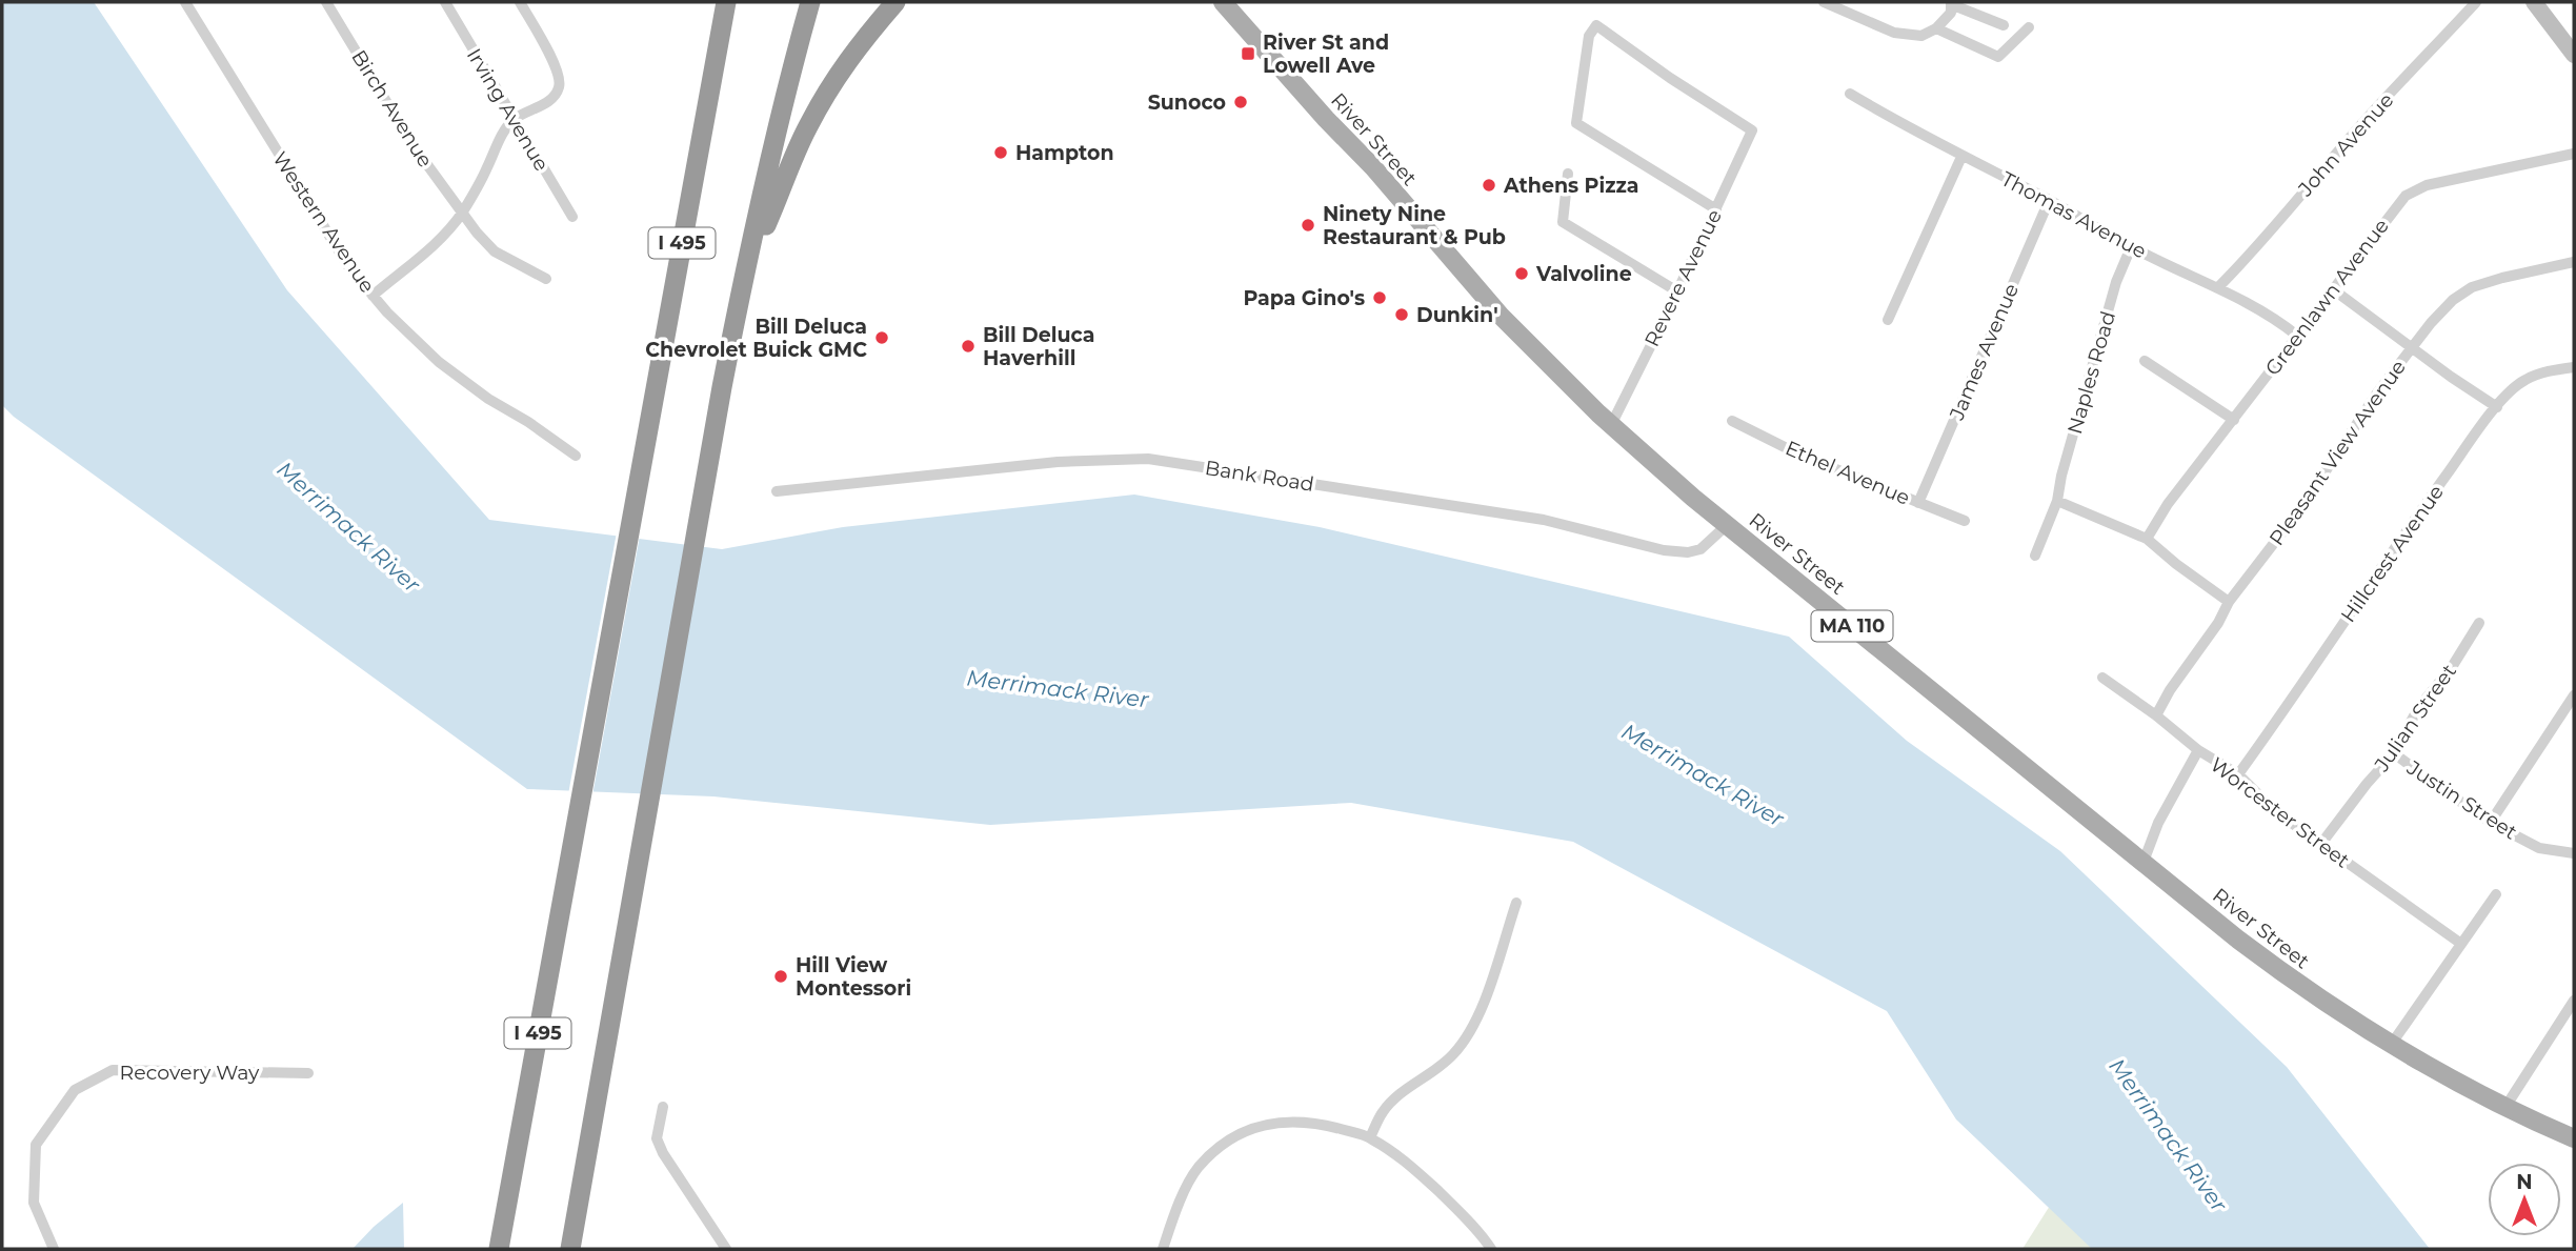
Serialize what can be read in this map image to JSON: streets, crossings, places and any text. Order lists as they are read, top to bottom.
{
  "streets": {
    "highway": ["I 495"],
    "main road": ["River Street", "MA 110"],
    "street": [
      "Birch Avenue",
      "Irving Avenue",
      "John Avenue",
      "Thomas Avenue",
      "Western Avenue",
      "Revere Avenue",
      "Greenlawn Avenue",
      "James Avenue",
      "Naples Road",
      "Pleasant View Avenue",
      "Ethel Avenue",
      "Bank Road",
      "Hillcrest Avenue",
      "Julian Street",
      "Justin Street",
      "Worcester Street",
      "Recovery Way"
    ]
  },
  "crossings": [
    ["River Street", "Revere Avenue"],
    ["River Street", "Bank Road"],
    ["John Avenue", "Thomas Avenue"],
    ["Thomas Avenue", "Greenlawn Avenue"],
    ["Thomas Avenue", "James Avenue"],
    ["Thomas Avenue", "Naples Road"],
    ["James Avenue", "Ethel Avenue"],
    ["Pleasant View Avenue", "Worcester Street"],
    ["Hillcrest Avenue", "Worcester Street"],
    ["Julian Street", "Justin Street"],
    ["Julian Street", "Worcester Street"]
  ],
  "water": ["Merrimack River"],
  "places": {
    "transit": ["River St and Lowell Ave"],
    "other": [
      "Sunoco",
      "Hampton",
      "Athens Pizza",
      "Ninety Nine Restaurant & Pub",
      "Valvoline",
      "Papa Gino's",
      "Dunkin'",
      "Bill Deluca Chevrolet Buick GMC",
      "Bill Deluca Haverhill",
      "Hill View Montessori"
    ]
  },
  "north": "top"
}
